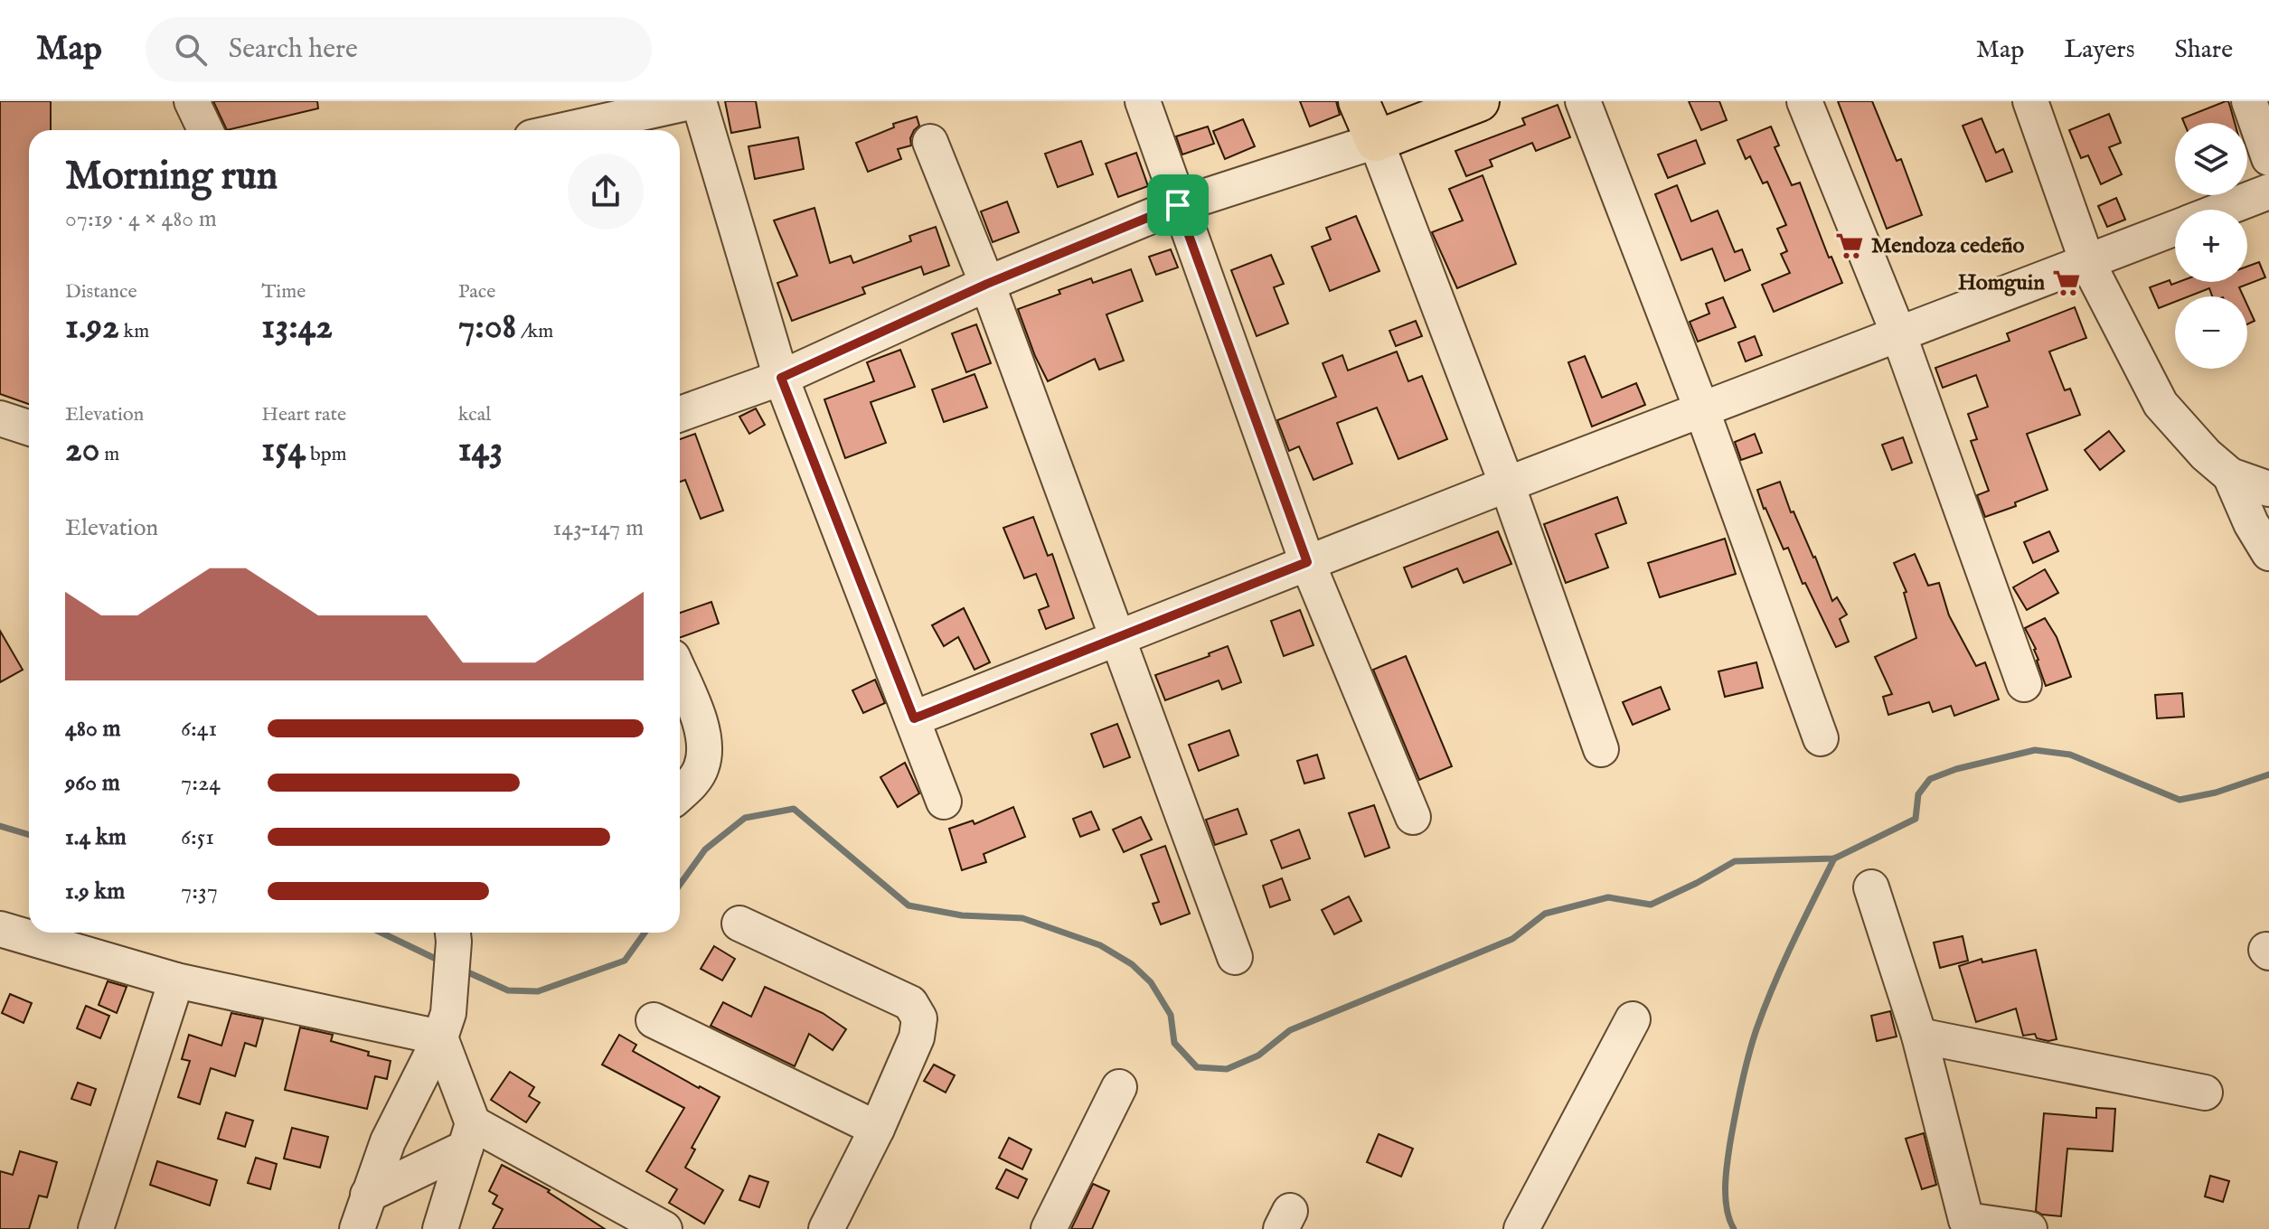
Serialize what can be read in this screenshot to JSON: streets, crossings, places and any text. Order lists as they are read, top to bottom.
{
  "places": {
    "supermarket": ["Mendoza cedeño", "Homguin"]
  },
  "page": {
    "header": "Map",
    "search": "Search here",
    "nav": ["Map", "Layers", "Share"],
    "map_buttons": ["+", "−"],
    "heading": ["Morning run", "07:19 · 4 × 480 m"],
    "stats": [
      ["Distance", "1.92 km"],
      ["Time", "13:42"],
      ["Pace", "7:08 /km"],
      ["Elevation", "20 m"],
      ["Heart rate", "154 bpm"],
      ["kcal", "143"]
    ],
    "chart": ["Elevation", "143–147 m"],
    "list": [
      {
        "name": "480 m",
        "note": "6:41"
      },
      {
        "name": "960 m",
        "note": "7:24"
      },
      {
        "name": "1.4 km",
        "note": "6:51"
      },
      {
        "name": "1.9 km",
        "note": "7:37"
      }
    ]
  }
}
